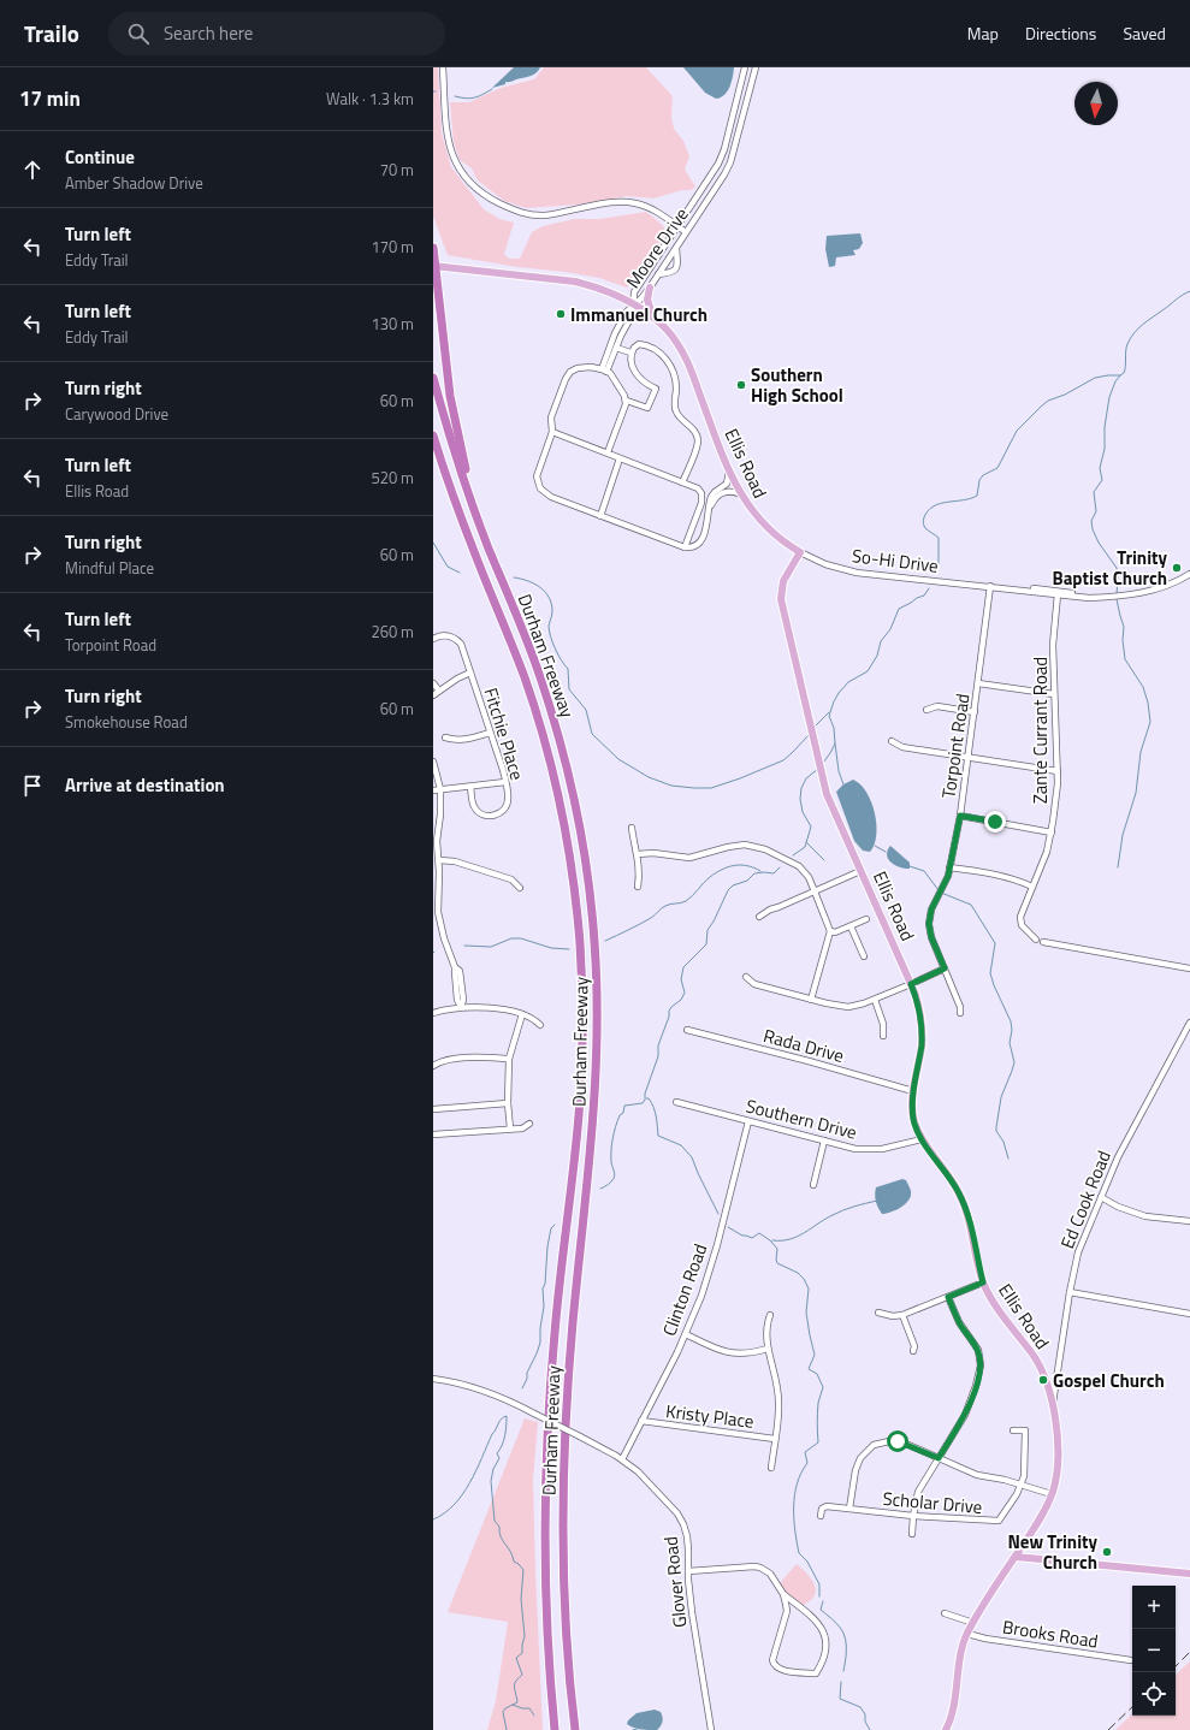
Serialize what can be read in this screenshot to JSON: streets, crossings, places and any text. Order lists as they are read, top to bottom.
{
  "streets": {
    "highway": ["Durham Freeway"],
    "main road": ["Ellis Road"],
    "street": [
      "Moore Drive",
      "So-Hi Drive",
      "Zante Currant Road",
      "Fitchie Place",
      "Torpoint Road",
      "Rada Drive",
      "Southern Drive",
      "Ed Cook Road",
      "Clinton Road",
      "Kristy Place",
      "Scholar Drive",
      "Glover Road",
      "Brooks Road"
    ]
  },
  "crossings": [
    ["Moore Drive", "Ellis Road"],
    ["Ellis Road", "So-Hi Drive"],
    ["Ellis Road", "Rada Drive"],
    ["Ellis Road", "Southern Drive"],
    ["Ellis Road", "Ed Cook Road"],
    ["Ellis Road", "Brooks Road"],
    ["So-Hi Drive", "Zante Currant Road"],
    ["So-Hi Drive", "Torpoint Road"],
    ["Southern Drive", "Clinton Road"],
    ["Clinton Road", "Kristy Place"],
    ["Clinton Road", "Glover Road"]
  ],
  "places": [
    "Immanuel Church",
    "Southern High School",
    "Trinity Baptist Church",
    "Gospel Church",
    "New Trinity Church"
  ],
  "north": "bottom",
  "page": {
    "header": "Trailo",
    "search": "Search here",
    "nav": ["Map", "Directions", "Saved"],
    "heading": ["17 min", "Walk · 1.3 km"],
    "list": [
      ["Continue", "Amber Shadow Drive", "70 m"],
      ["Turn left", "Eddy Trail", "170 m"],
      ["Turn left", "Eddy Trail", "130 m"],
      ["Turn right", "Carywood Drive", "60 m"],
      ["Turn left", "Ellis Road", "520 m"],
      ["Turn right", "Mindful Place", "60 m"],
      ["Turn left", "Torpoint Road", "260 m"],
      ["Turn right", "Smokehouse Road", "60 m"],
      "Arrive at destination"
    ],
    "map_buttons": ["+", "−"]
  }
}
